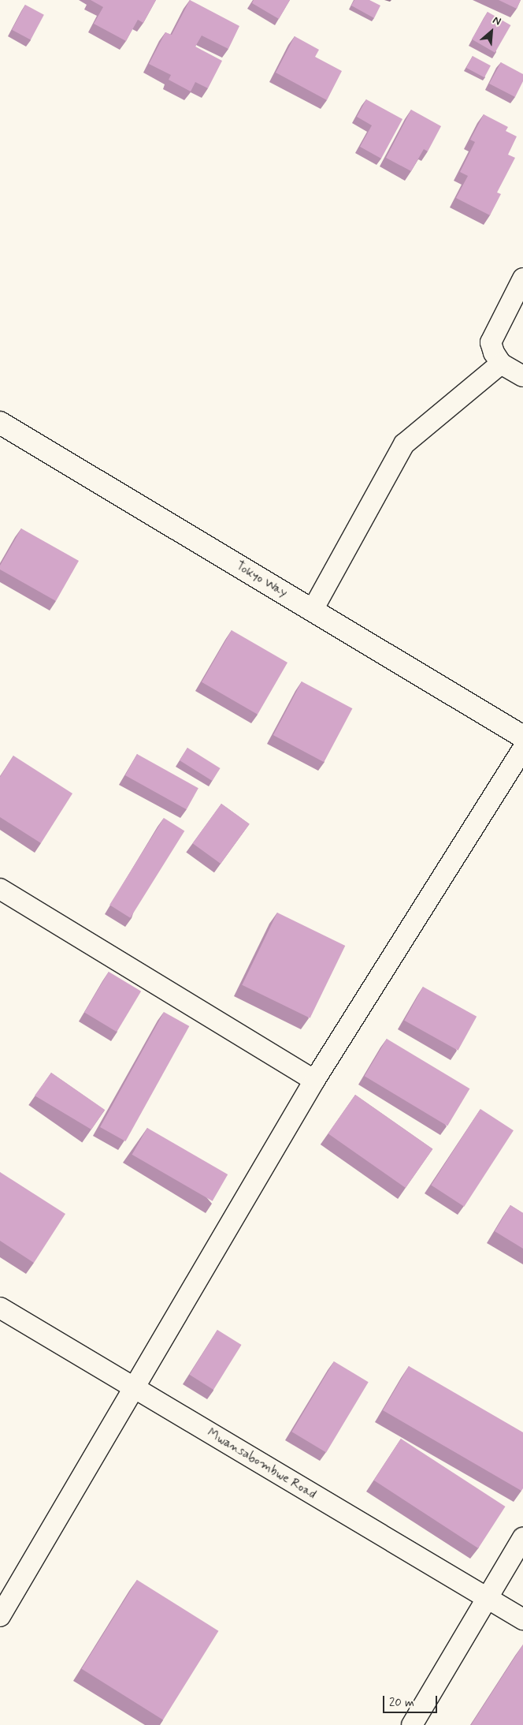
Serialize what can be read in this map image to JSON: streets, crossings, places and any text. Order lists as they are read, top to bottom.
{
  "streets": {
    "street": ["Tokyo Way", "Mwansabombwe Road"]
  },
  "scale_bar": "20 m",
  "north": "top right"
}
